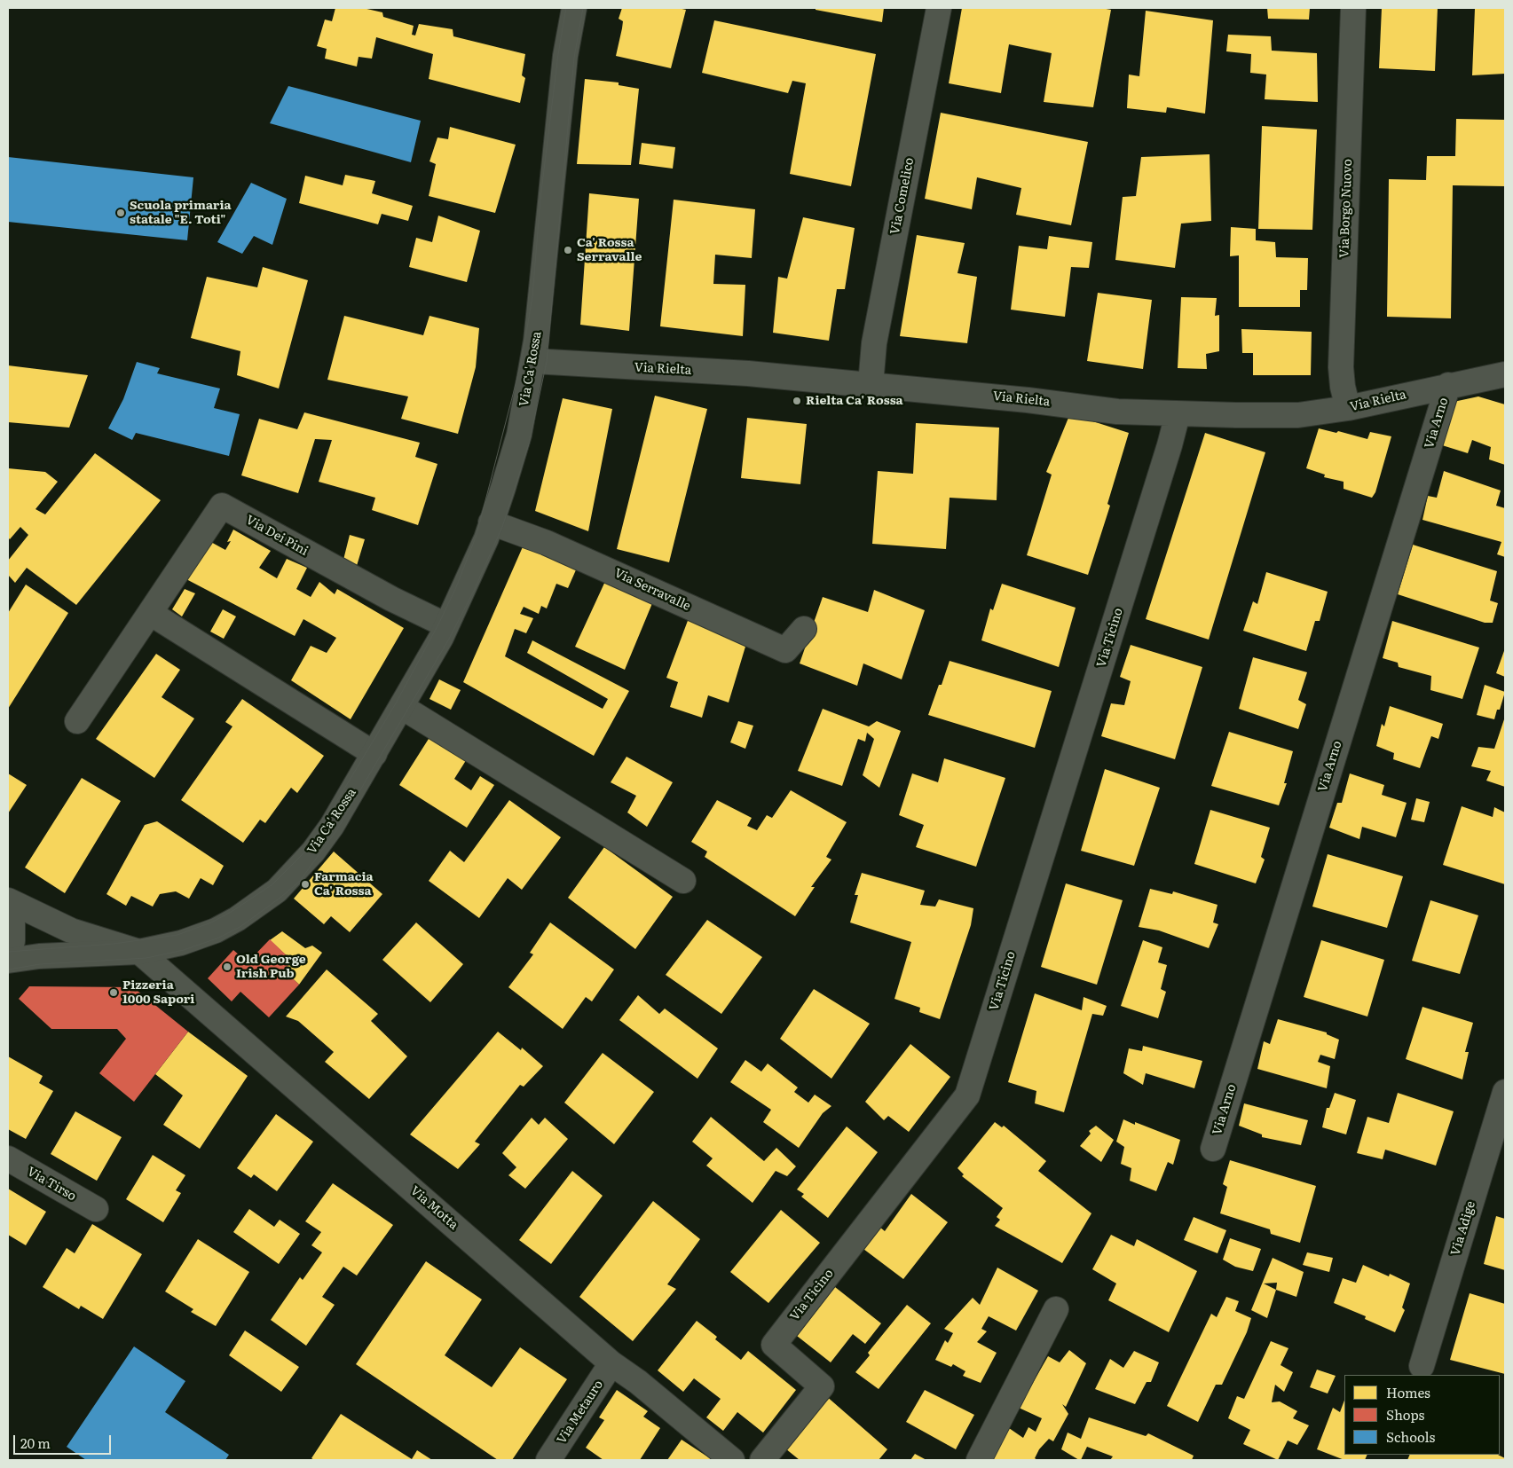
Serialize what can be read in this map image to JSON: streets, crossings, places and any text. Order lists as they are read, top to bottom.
{
  "streets": {
    "street": [
      "Via Comelico",
      "Via Borgo Nuovo",
      "Via Ca' Rossa",
      "Via Rielta",
      "Via Arno",
      "Via Dei Pini",
      "Via Serravalle",
      "Via Ticino",
      "Via Tirso",
      "Via Motta",
      "Via Adige",
      "Via Metauro"
    ]
  },
  "crossings": [
    ["Via Comelico", "Via Rielta"],
    ["Via Borgo Nuovo", "Via Rielta"],
    ["Via Ca' Rossa", "Via Rielta"],
    ["Via Ca' Rossa", "Via Dei Pini"],
    ["Via Ca' Rossa", "Via Serravalle"],
    ["Via Ca' Rossa", "Via Motta"],
    ["Via Rielta", "Via Arno"],
    ["Via Rielta", "Via Ticino"],
    ["Via Motta", "Via Metauro"]
  ],
  "places": [
    "Scuola primaria statale \"E. Toti\"",
    "Ca' Rossa Serravalle",
    "Rielta Ca' Rossa",
    "Farmacia Ca' Rossa",
    "Old George Irish Pub",
    "Pizzeria 1000 Sapori"
  ],
  "legend": ["Homes", "Shops", "Schools"],
  "scale_bar": "20 m"
}
